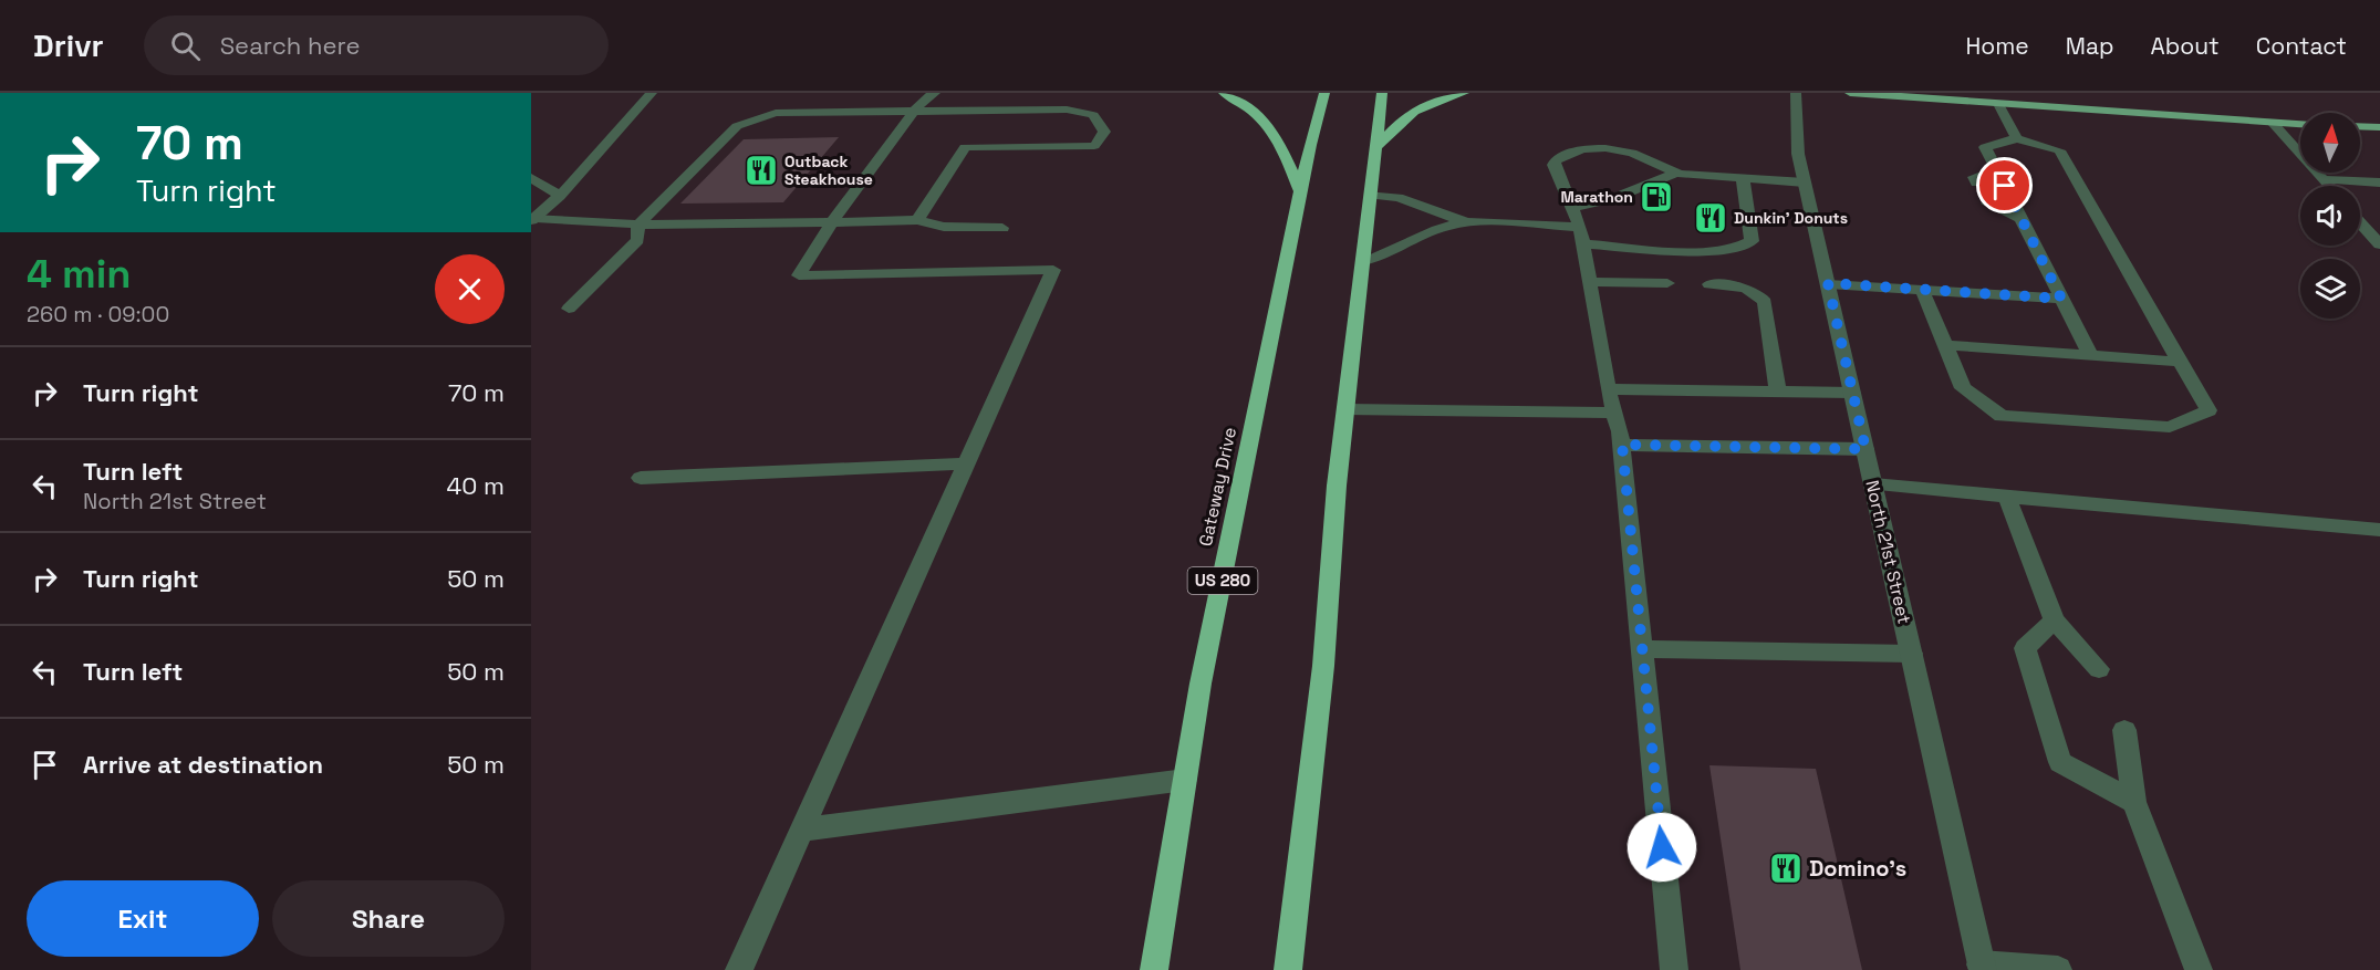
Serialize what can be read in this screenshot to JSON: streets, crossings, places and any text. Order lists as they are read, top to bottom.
{
  "streets": {
    "highway": ["Gateway Drive", "US 280"],
    "street": ["North 21st Street"]
  },
  "places": {
    "restaurant": ["Outback Steakhouse", "Dunkin' Donuts", "Domino's"],
    "fuel station": ["Marathon"]
  },
  "north": "top",
  "page": {
    "header": "Drivr",
    "search": "Search here",
    "nav": [
      "Home",
      "Map",
      "About",
      "Contact"
    ],
    "turn": ["70 m", "Turn right"],
    "heading": ["4 min", "260 m · 09:00"],
    "list": [
      {
        "name": "Turn right",
        "value": "70 m"
      },
      {
        "name": "Turn left",
        "note": "North 21st Street",
        "value": "40 m"
      },
      {
        "name": "Turn right",
        "value": "50 m"
      },
      {
        "name": "Turn left",
        "value": "50 m"
      },
      {
        "name": "Arrive at destination",
        "value": "50 m"
      }
    ],
    "buttons": ["Exit", "Share"]
  }
}
